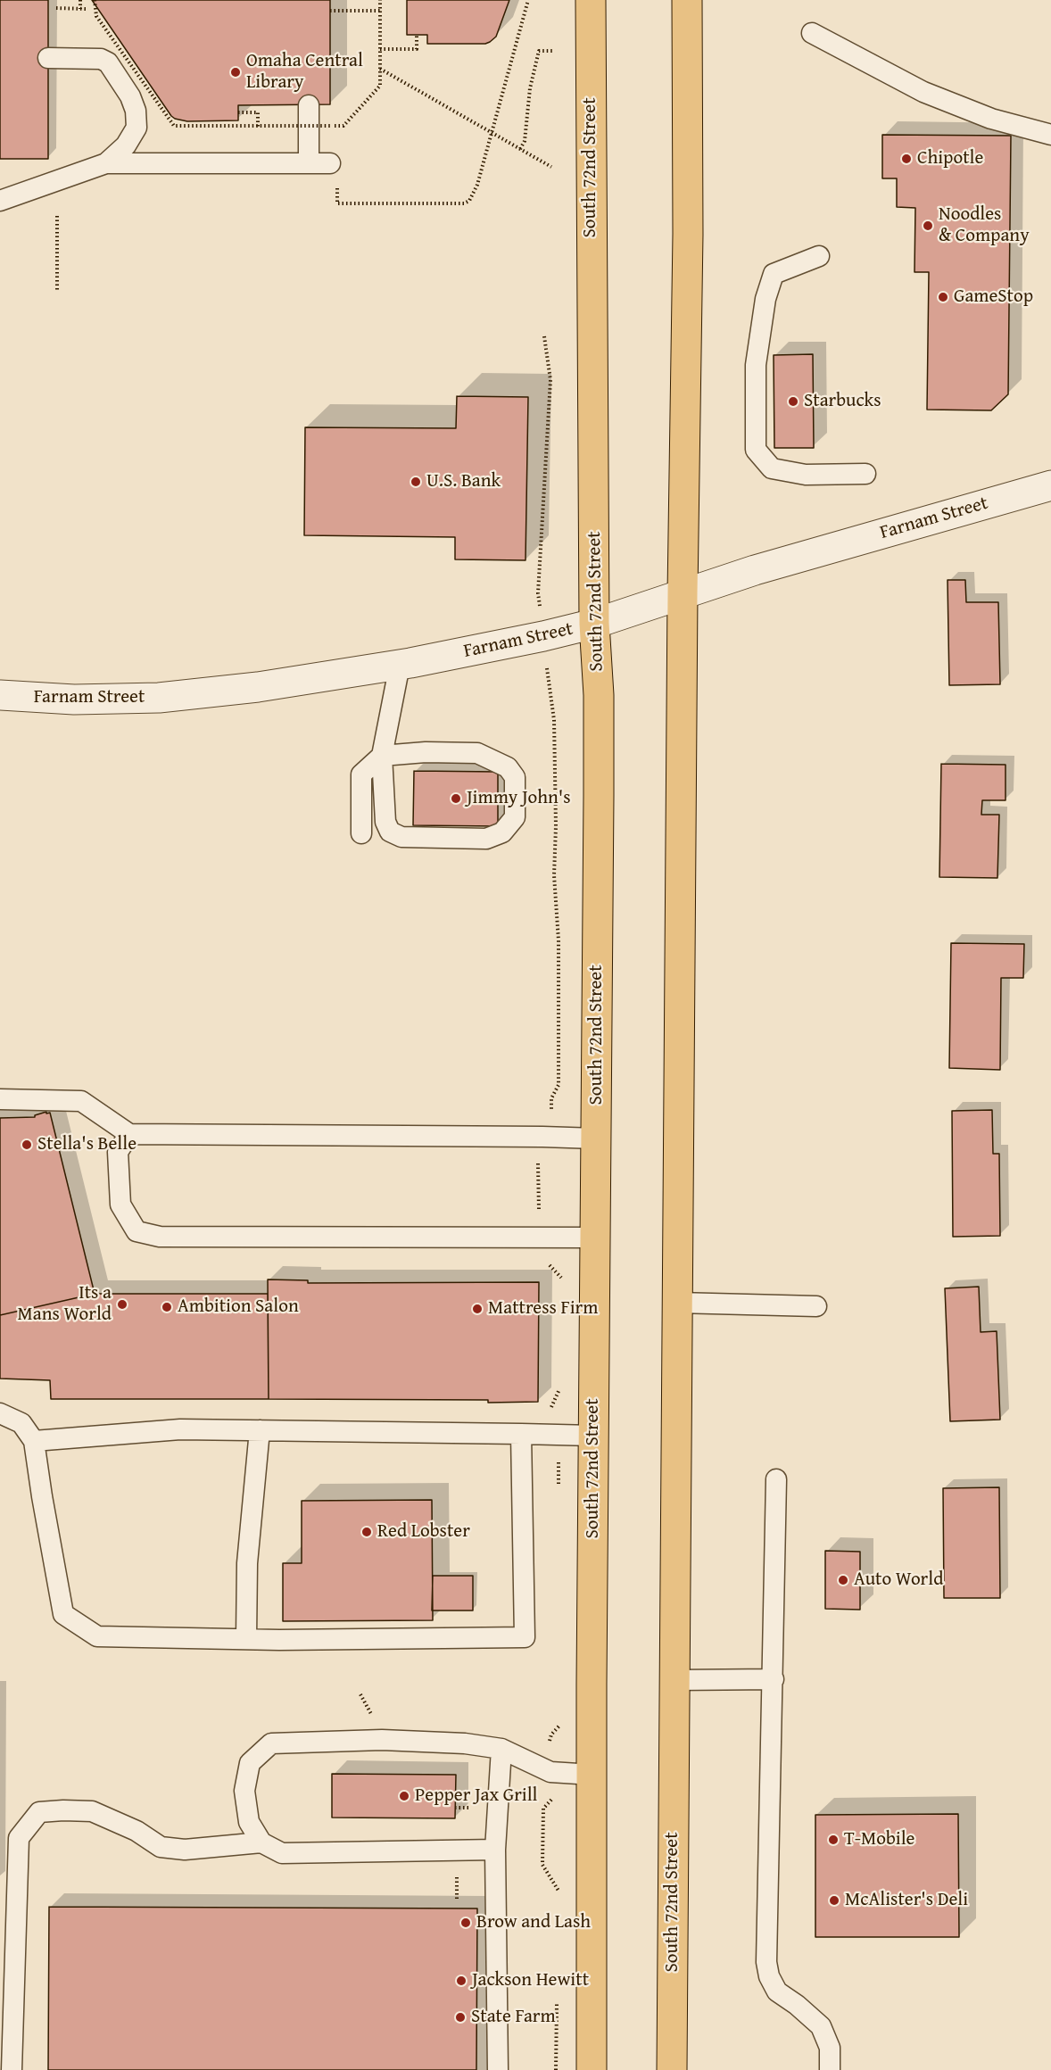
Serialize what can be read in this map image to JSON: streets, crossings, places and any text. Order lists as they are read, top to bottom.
{
  "streets": {
    "main road": ["South 72nd Street"],
    "street": ["Farnam Street"]
  },
  "crossings": [
    ["South 72nd Street", "Farnam Street"]
  ],
  "places": [
    "Omaha Central Library",
    "Chipotle",
    "Noodles & Company",
    "GameStop",
    "Starbucks",
    "U.S. Bank",
    "Jimmy John's",
    "Stella's Belle",
    "Its a Mans World",
    "Ambition Salon",
    "Mattress Firm",
    "Red Lobster",
    "Auto World",
    "Pepper Jax Grill",
    "T-Mobile",
    "McAlister's Deli",
    "Brow and Lash",
    "Jackson Hewitt",
    "State Farm"
  ]
}
